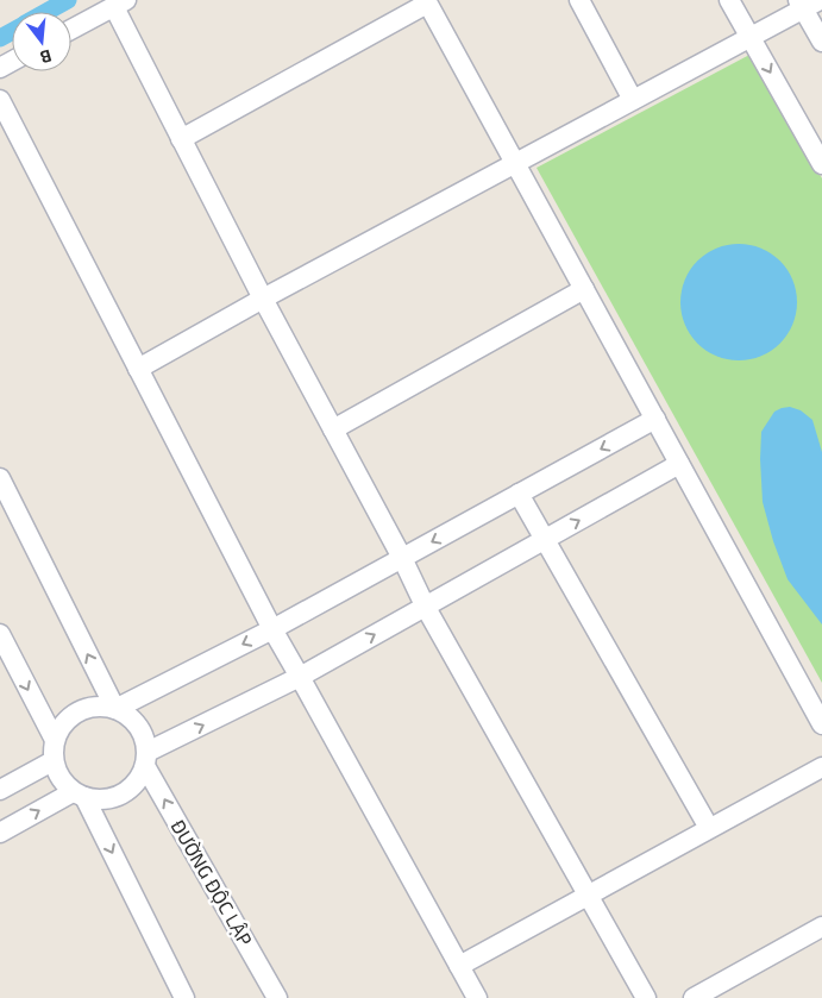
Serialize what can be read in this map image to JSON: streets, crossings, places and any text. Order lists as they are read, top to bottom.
{
  "streets": {
    "street": ["ĐƯỜNG ĐỘC LẬP"]
  },
  "north": "bottom"
}
